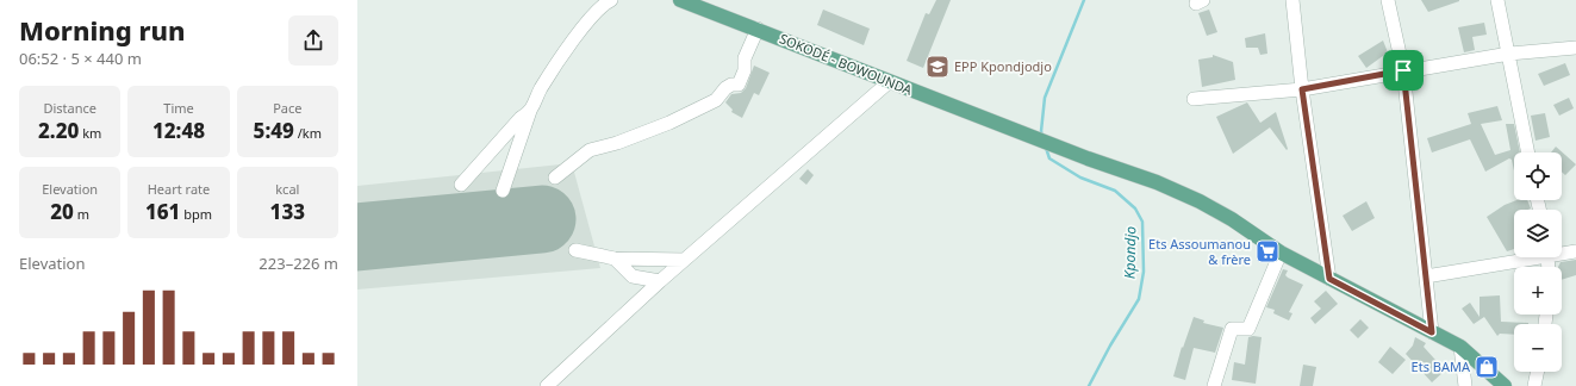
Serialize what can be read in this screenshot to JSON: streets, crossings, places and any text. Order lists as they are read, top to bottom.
{
  "streets": {
    "main road": ["SOKODÉ - BOWOUNDA"]
  },
  "water": ["Kpondjo"],
  "places": {
    "school or university": ["EPP Kpondjodjo"],
    "supermarket": ["Ets Assoumanou & frère"],
    "shop": ["Ets BAMA"]
  },
  "page": {
    "heading": ["Morning run", "06:52 · 5 × 440 m"],
    "stats": [
      ["Distance", "2.20 km"],
      ["Time", "12:48"],
      ["Pace", "5:49 /km"],
      ["Elevation", "20 m"],
      ["Heart rate", "161 bpm"],
      ["kcal", "133"]
    ],
    "map_buttons": ["+", "−"],
    "chart": ["Elevation", "223–226 m"]
  }
}
